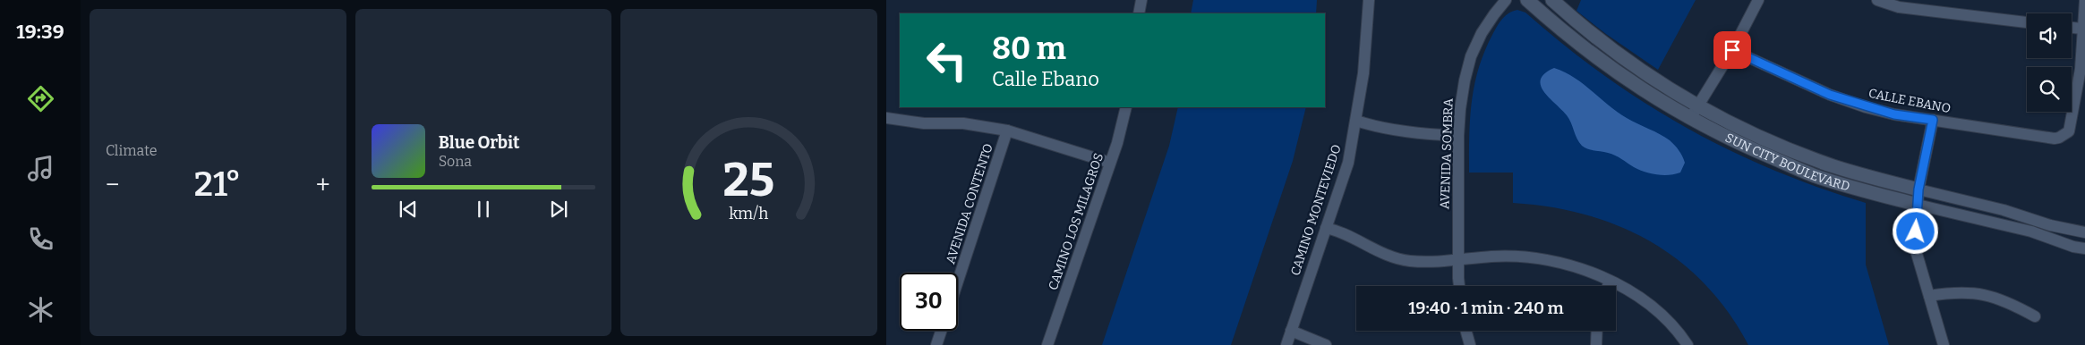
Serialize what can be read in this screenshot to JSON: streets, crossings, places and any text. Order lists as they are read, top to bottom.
{
  "streets": {
    "street": [
      "CALLE EBANO",
      "AVENIDA SOMBRA",
      "SUN CITY BOULEVARD",
      "AVENIDA CONTENTO",
      "CAMINO MONTEVIEDO",
      "CAMINO LOS MILAGROS"
    ]
  },
  "page": {
    "tabs": "19:39",
    "tile": "Climate",
    "turn": ["80 m", "Calle Ebano"],
    "song": ["Blue Orbit", "Sona"],
    "heat": ["−", "21°", "+"],
    "limit": "30",
    "trip": "19:40 · 1 min · 240 m",
    "gauge": ["25", "km/h"]
  }
}
